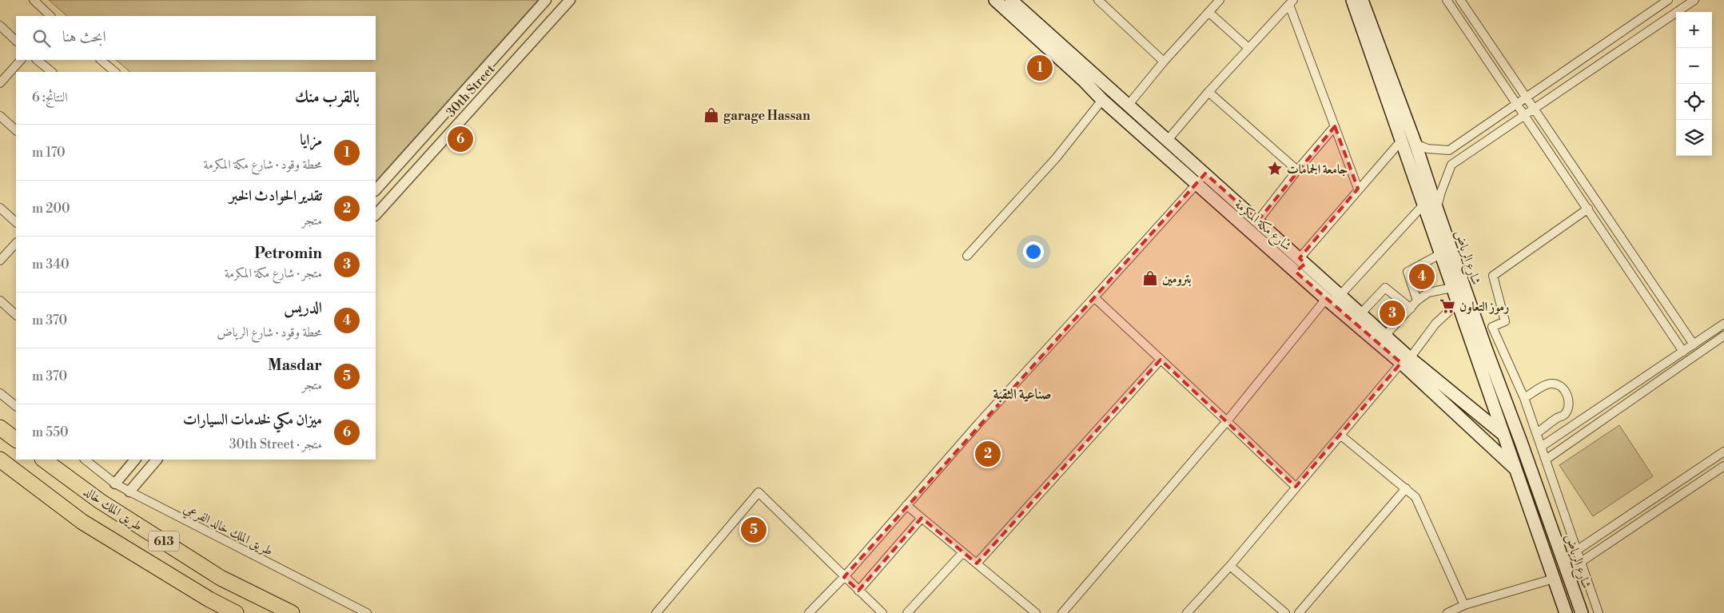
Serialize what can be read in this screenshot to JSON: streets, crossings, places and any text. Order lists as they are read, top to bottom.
{
  "streets": {
    "highway": ["طريق الملك خالد", "613"],
    "main road": ["شارع مكة المكرمة", "شارع الرياض"],
    "street": ["30th Street", "طريق الملك خالد الفرعي"]
  },
  "crossings": [
    ["شارع مكة المكرمة", "شارع الرياض"]
  ],
  "districts": ["صناعية الثقبة"],
  "places": {
    "shop": ["garage Hassan", "بترومين"],
    "place": ["جامعة الجمامات"],
    "supermarket": ["رموز التعاون"]
  },
  "page": {
    "map_buttons": ["+", "−"],
    "search": "ابحث هنا",
    "pins": [
      "1",
      "6",
      "4",
      "3",
      "2",
      "5"
    ],
    "heading": ["بالقرب منك", "النتائج: 6"],
    "list": [
      {
        "mark": "1",
        "name": "مزايا",
        "note": "محطة وقود · شارع مكة المكرمة",
        "value": "170 m"
      },
      {
        "mark": "2",
        "name": "تقدير الحوادث الخبر",
        "note": "متجر",
        "value": "200 m"
      },
      {
        "mark": "3",
        "name": "Petromin",
        "note": "متجر · شارع مكة المكرمة",
        "value": "340 m"
      },
      {
        "mark": "4",
        "name": "الدريس",
        "note": "محطة وقود · شارع الرياض",
        "value": "370 m"
      },
      {
        "mark": "5",
        "name": "Masdar",
        "note": "متجر",
        "value": "370 m"
      },
      {
        "mark": "6",
        "name": "ميزان مكي لخدمات السيارات",
        "note": "متجر · 30th Street",
        "value": "550 m"
      }
    ]
  }
}
